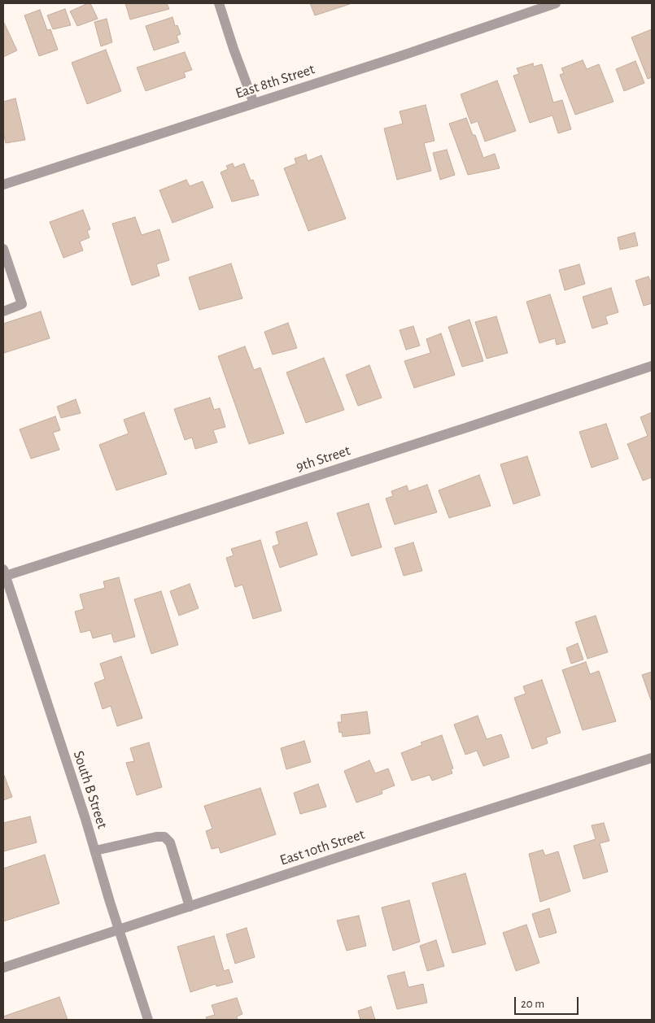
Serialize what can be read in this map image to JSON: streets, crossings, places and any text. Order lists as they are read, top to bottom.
{
  "streets": {
    "street": [
      "East 8th Street",
      "9th Street",
      "South B Street",
      "East 10th Street"
    ]
  },
  "crossings": [
    ["9th Street", "South B Street"],
    ["South B Street", "East 10th Street"]
  ],
  "scale_bar": "20 m"
}
